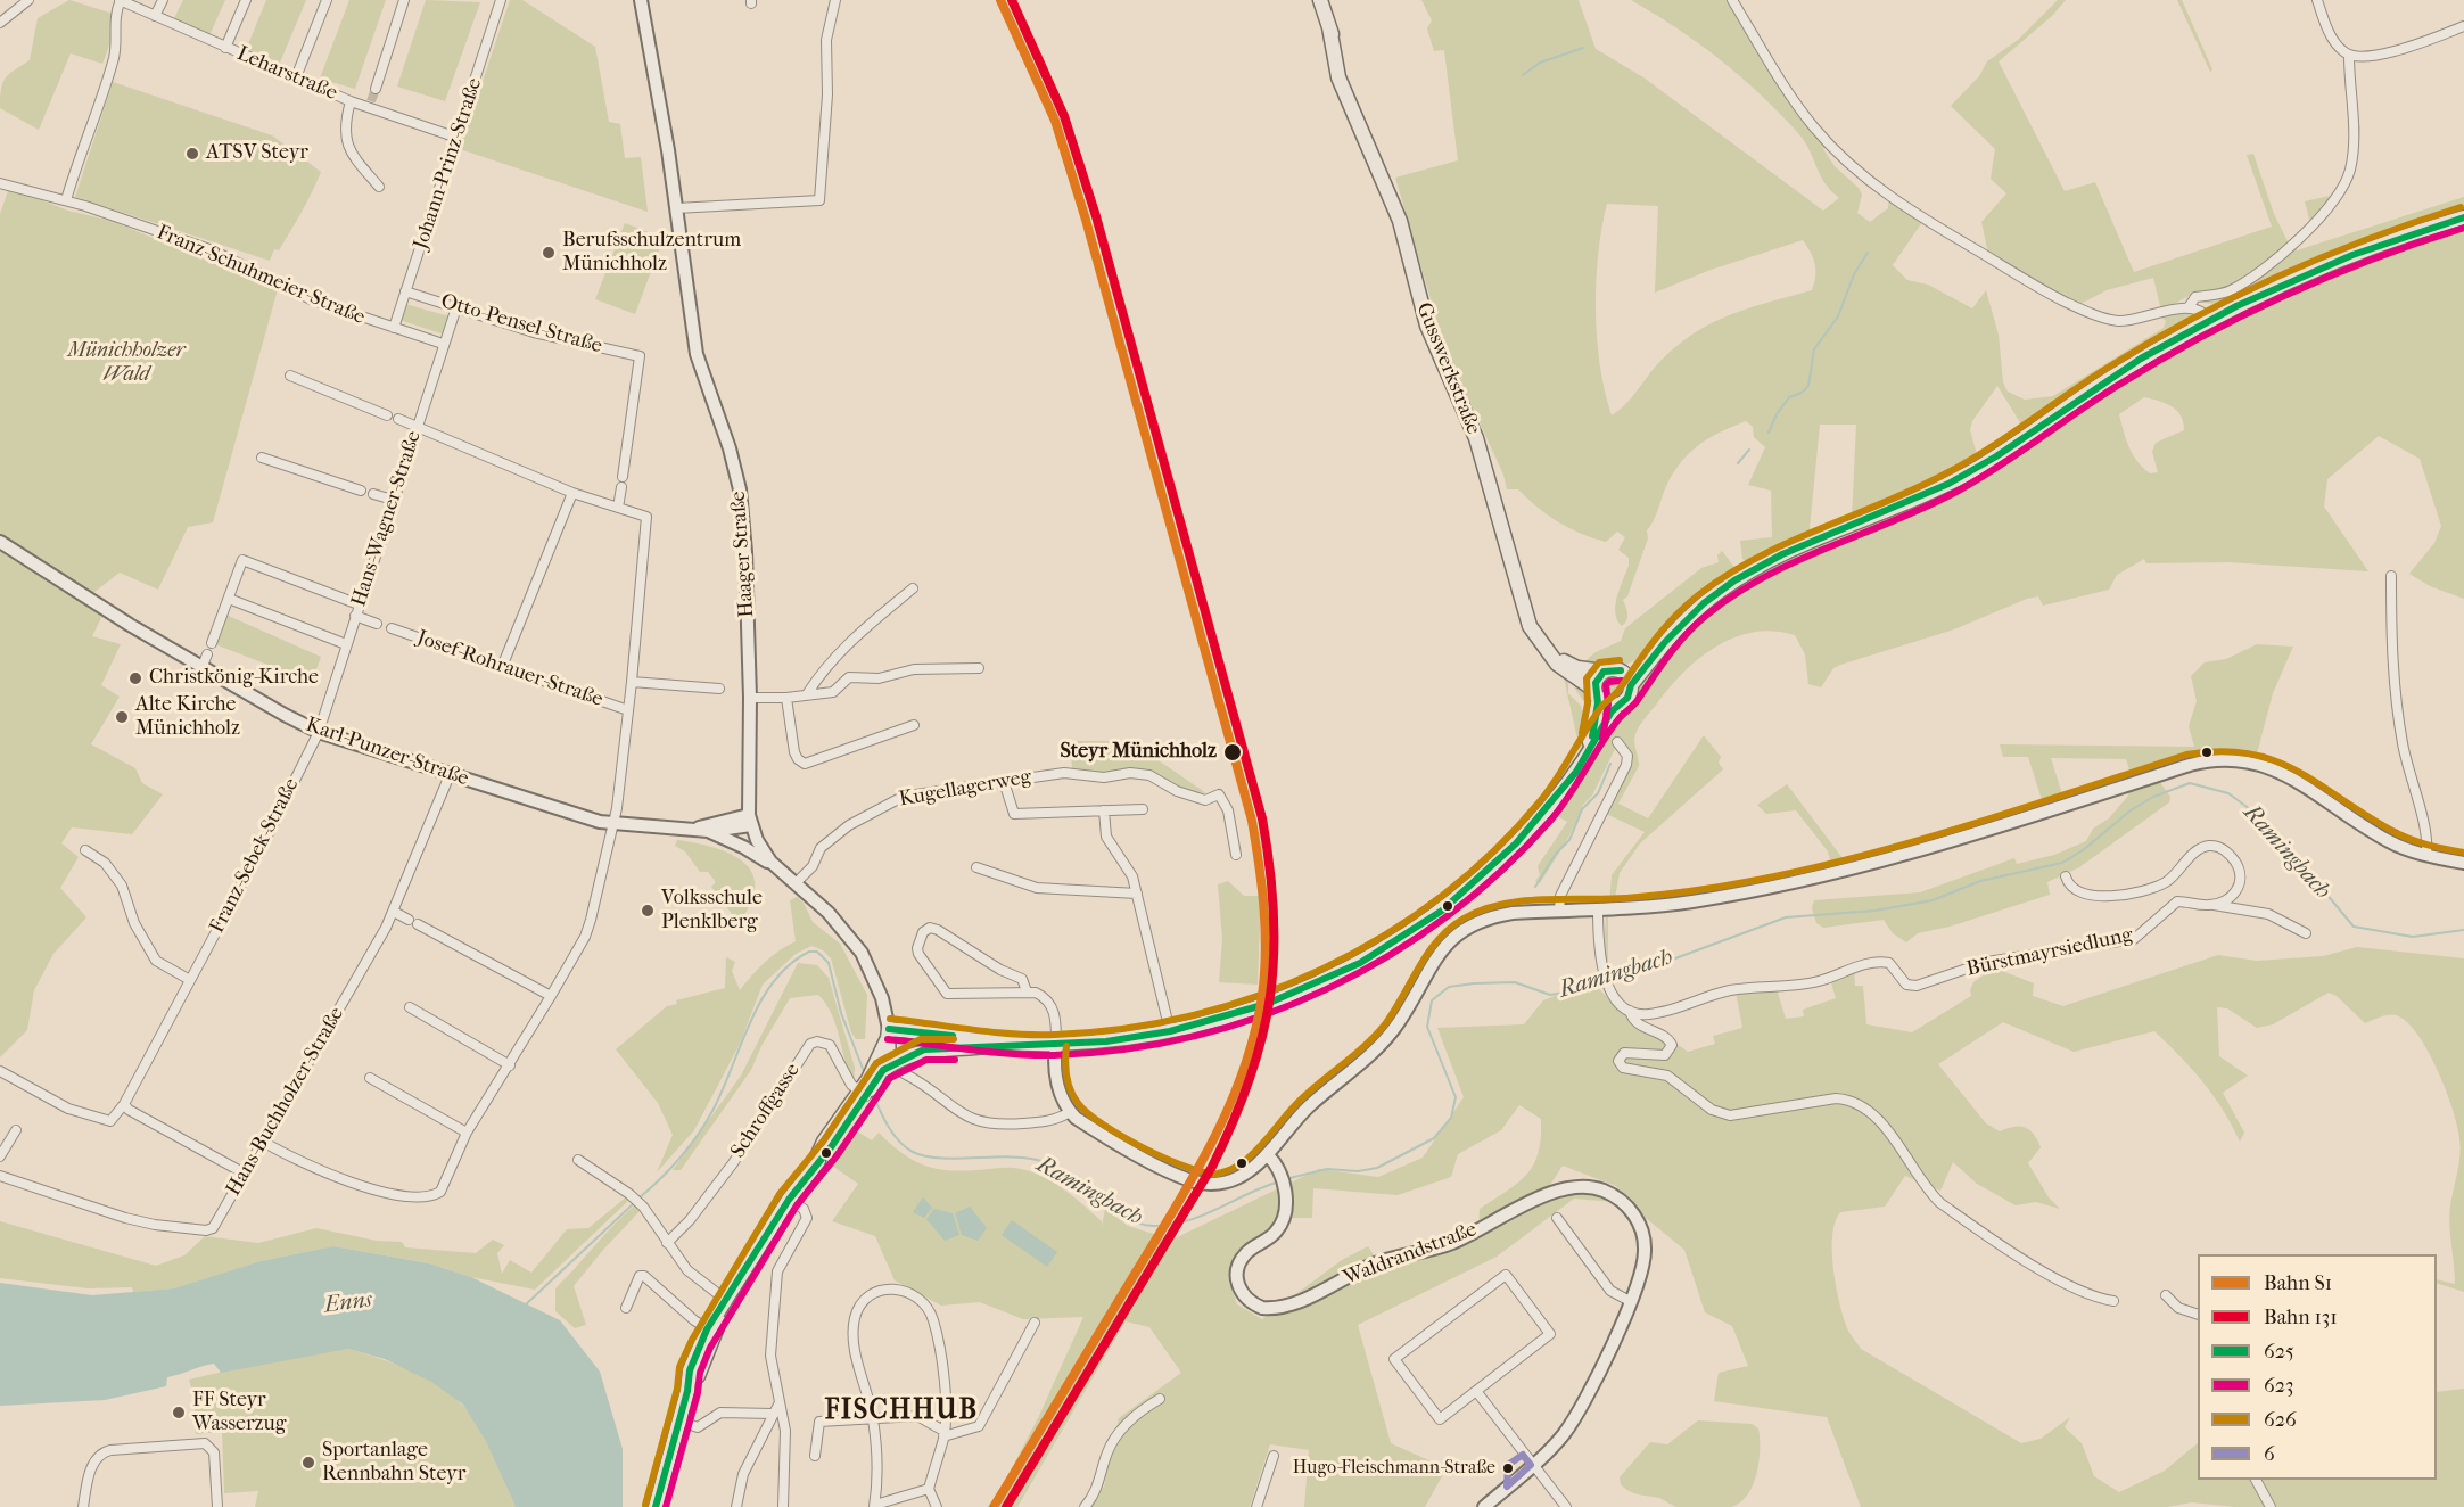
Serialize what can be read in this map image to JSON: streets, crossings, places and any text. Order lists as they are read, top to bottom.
{
  "streets": {
    "main road": [
      "Gusswerkstraße",
      "Haager Straße",
      "Karl-Punzer-Straße",
      "Waldrandstraße"
    ],
    "street": [
      "Leharstraße",
      "Johann-Prinz-Straße",
      "Franz-Schuhmeier-Straße",
      "Otto-Pensel-Straße",
      "Hans-Wagner-Straße",
      "Josef-Rohrauer-Straße",
      "Kugellagerweg",
      "Franz-Sebek-Straße",
      "Bürstmayrsiedlung",
      "Hans-Buchholzer-Straße",
      "Schroffgasse"
    ]
  },
  "crossings": [
    ["Leharstraße", "Johann-Prinz-Straße"],
    ["Leharstraße", "Franz-Schuhmeier-Straße"],
    ["Johann-Prinz-Straße", "Franz-Schuhmeier-Straße"],
    ["Johann-Prinz-Straße", "Otto-Pensel-Straße"],
    ["Franz-Schuhmeier-Straße", "Hans-Wagner-Straße"],
    ["Otto-Pensel-Straße", "Hans-Wagner-Straße"],
    ["Hans-Wagner-Straße", "Karl-Punzer-Straße"],
    ["Hans-Wagner-Straße", "Franz-Sebek-Straße"],
    ["Haager Straße", "Karl-Punzer-Straße"],
    ["Haager Straße", "Kugellagerweg"],
    ["Karl-Punzer-Straße", "Franz-Sebek-Straße"],
    ["Karl-Punzer-Straße", "Hans-Buchholzer-Straße"]
  ],
  "districts": ["FISCHHUB"],
  "water": ["Ramingbach", "Enns"],
  "parks": ["Münichholzer Wald"],
  "places": [
    "ATSV Steyr",
    "Berufsschulzentrum Münichholz",
    "Christkönig-Kirche",
    "Alte Kirche Münichholz",
    "Steyr Münichholz",
    "Volksschule Plenklberg",
    "FF Steyr Wasserzug",
    "Sportanlage Rennbahn Steyr",
    "Hugo-Fleischmann-Straße"
  ],
  "lines": [
    "rail line S1",
    "rail line 131",
    "transit line 626",
    "transit line 625",
    "transit line 623",
    "transit line 6"
  ],
  "legend": [
    "Bahn S1",
    "Bahn 131",
    "625",
    "623",
    "626",
    "6"
  ]
}
